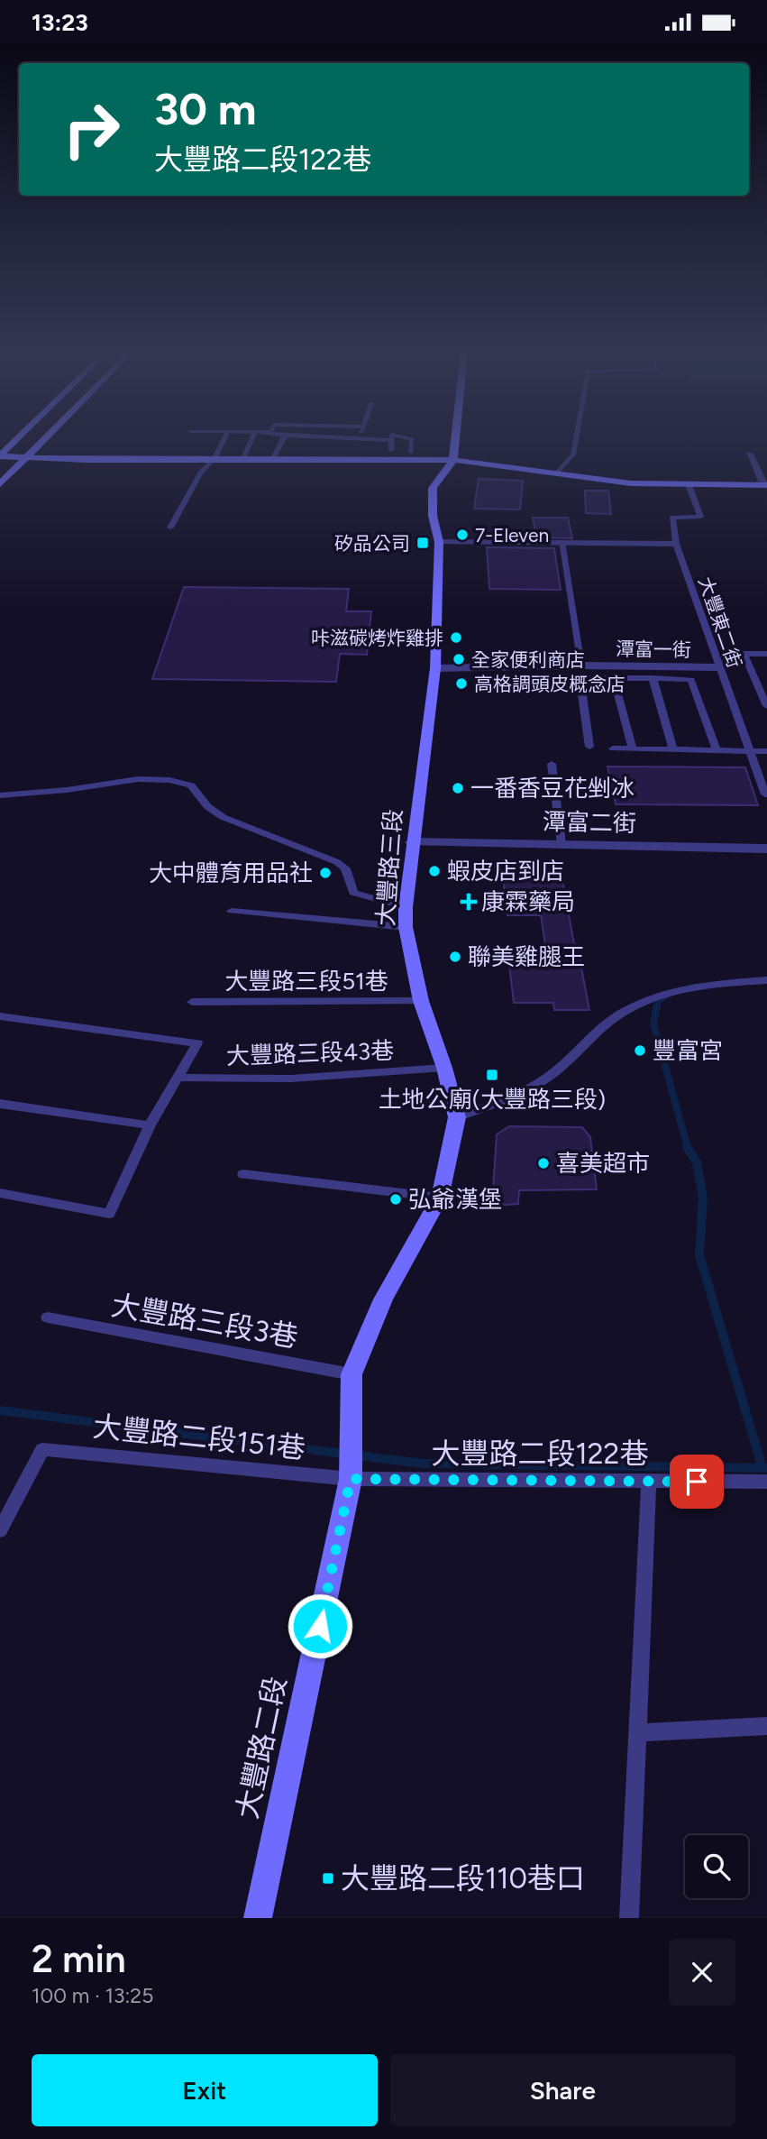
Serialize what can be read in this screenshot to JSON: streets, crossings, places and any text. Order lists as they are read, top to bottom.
{
  "streets": {
    "street": [
      "潭富一街",
      "潭富二街",
      "大豐路三段",
      "大豐路二段"
    ],
    "lane": [
      "大豐東二街",
      "大豐路三段51巷",
      "大豐路三段43巷",
      "大豐路三段3巷",
      "大豐路二段151巷",
      "大豐路二段122巷"
    ]
  },
  "crossings": [
    ["大豐東二街", "潭富一街"],
    ["潭富一街", "大豐路三段"],
    ["潭富二街", "大豐路三段"],
    ["大豐路三段", "大豐路三段51巷"],
    ["大豐路三段", "大豐路三段43巷"],
    ["大豐路三段", "大豐路三段3巷"],
    ["大豐路三段", "大豐路二段151巷"],
    ["大豐路三段", "大豐路二段122巷"],
    ["大豐路三段", "大豐路二段"],
    ["大豐路二段151巷", "大豐路二段122巷"],
    ["大豐路二段151巷", "大豐路二段"],
    ["大豐路二段122巷", "大豐路二段"]
  ],
  "places": {
    "other": [
      "7-Eleven",
      "咔滋碳烤炸雞排",
      "全家便利商店",
      "高格調頭皮概念店",
      "一番香豆花剉冰",
      "蝦皮店到店",
      "大中體育用品社",
      "聯美雞腿王",
      "豐富宮",
      "喜美超市",
      "弘爺漢堡"
    ],
    "transit": ["矽品公司", "土地公廟(大豐路三段)", "大豐路二段110巷口"],
    "health": ["康霖藥局"]
  },
  "page": {
    "status": "13:23",
    "turn": ["30 m", "大豐路二段122巷"],
    "heading": ["2 min", "100 m · 13:25"],
    "buttons": ["Exit", "Share"]
  }
}
